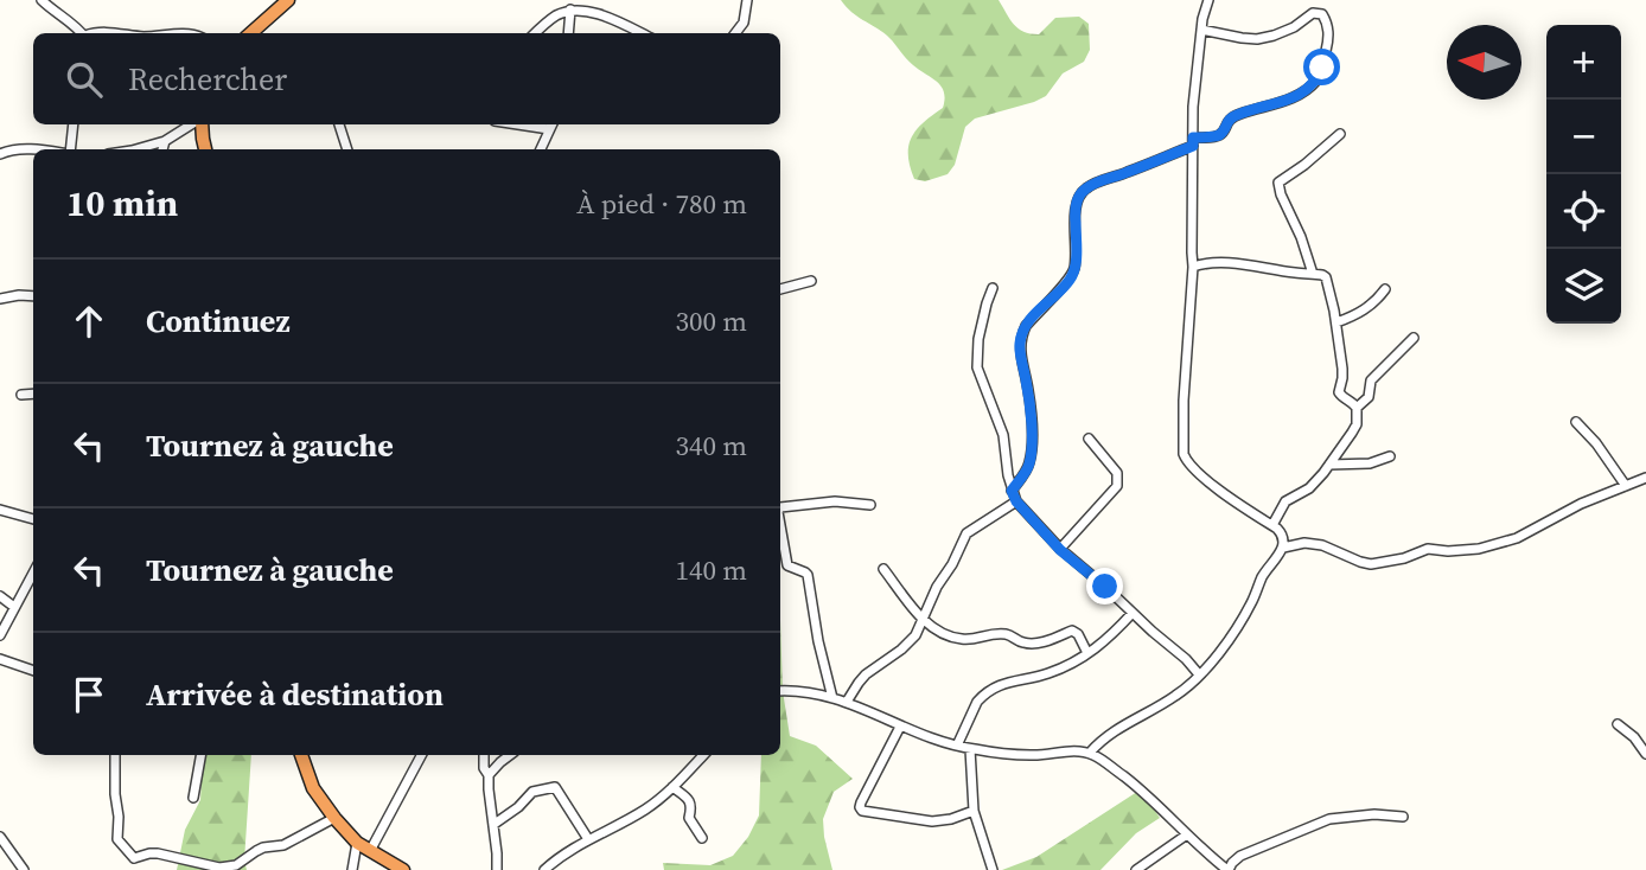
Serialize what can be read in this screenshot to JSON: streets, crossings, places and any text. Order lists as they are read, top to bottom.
{
  "north": "left",
  "page": {
    "map_buttons": ["+", "−"],
    "search": "Rechercher",
    "heading": ["10 min", "À pied · 780 m"],
    "list": [
      ["Continuez", "300 m"],
      ["Tournez à gauche", "340 m"],
      ["Tournez à gauche", "140 m"],
      "Arrivée à destination"
    ]
  }
}
